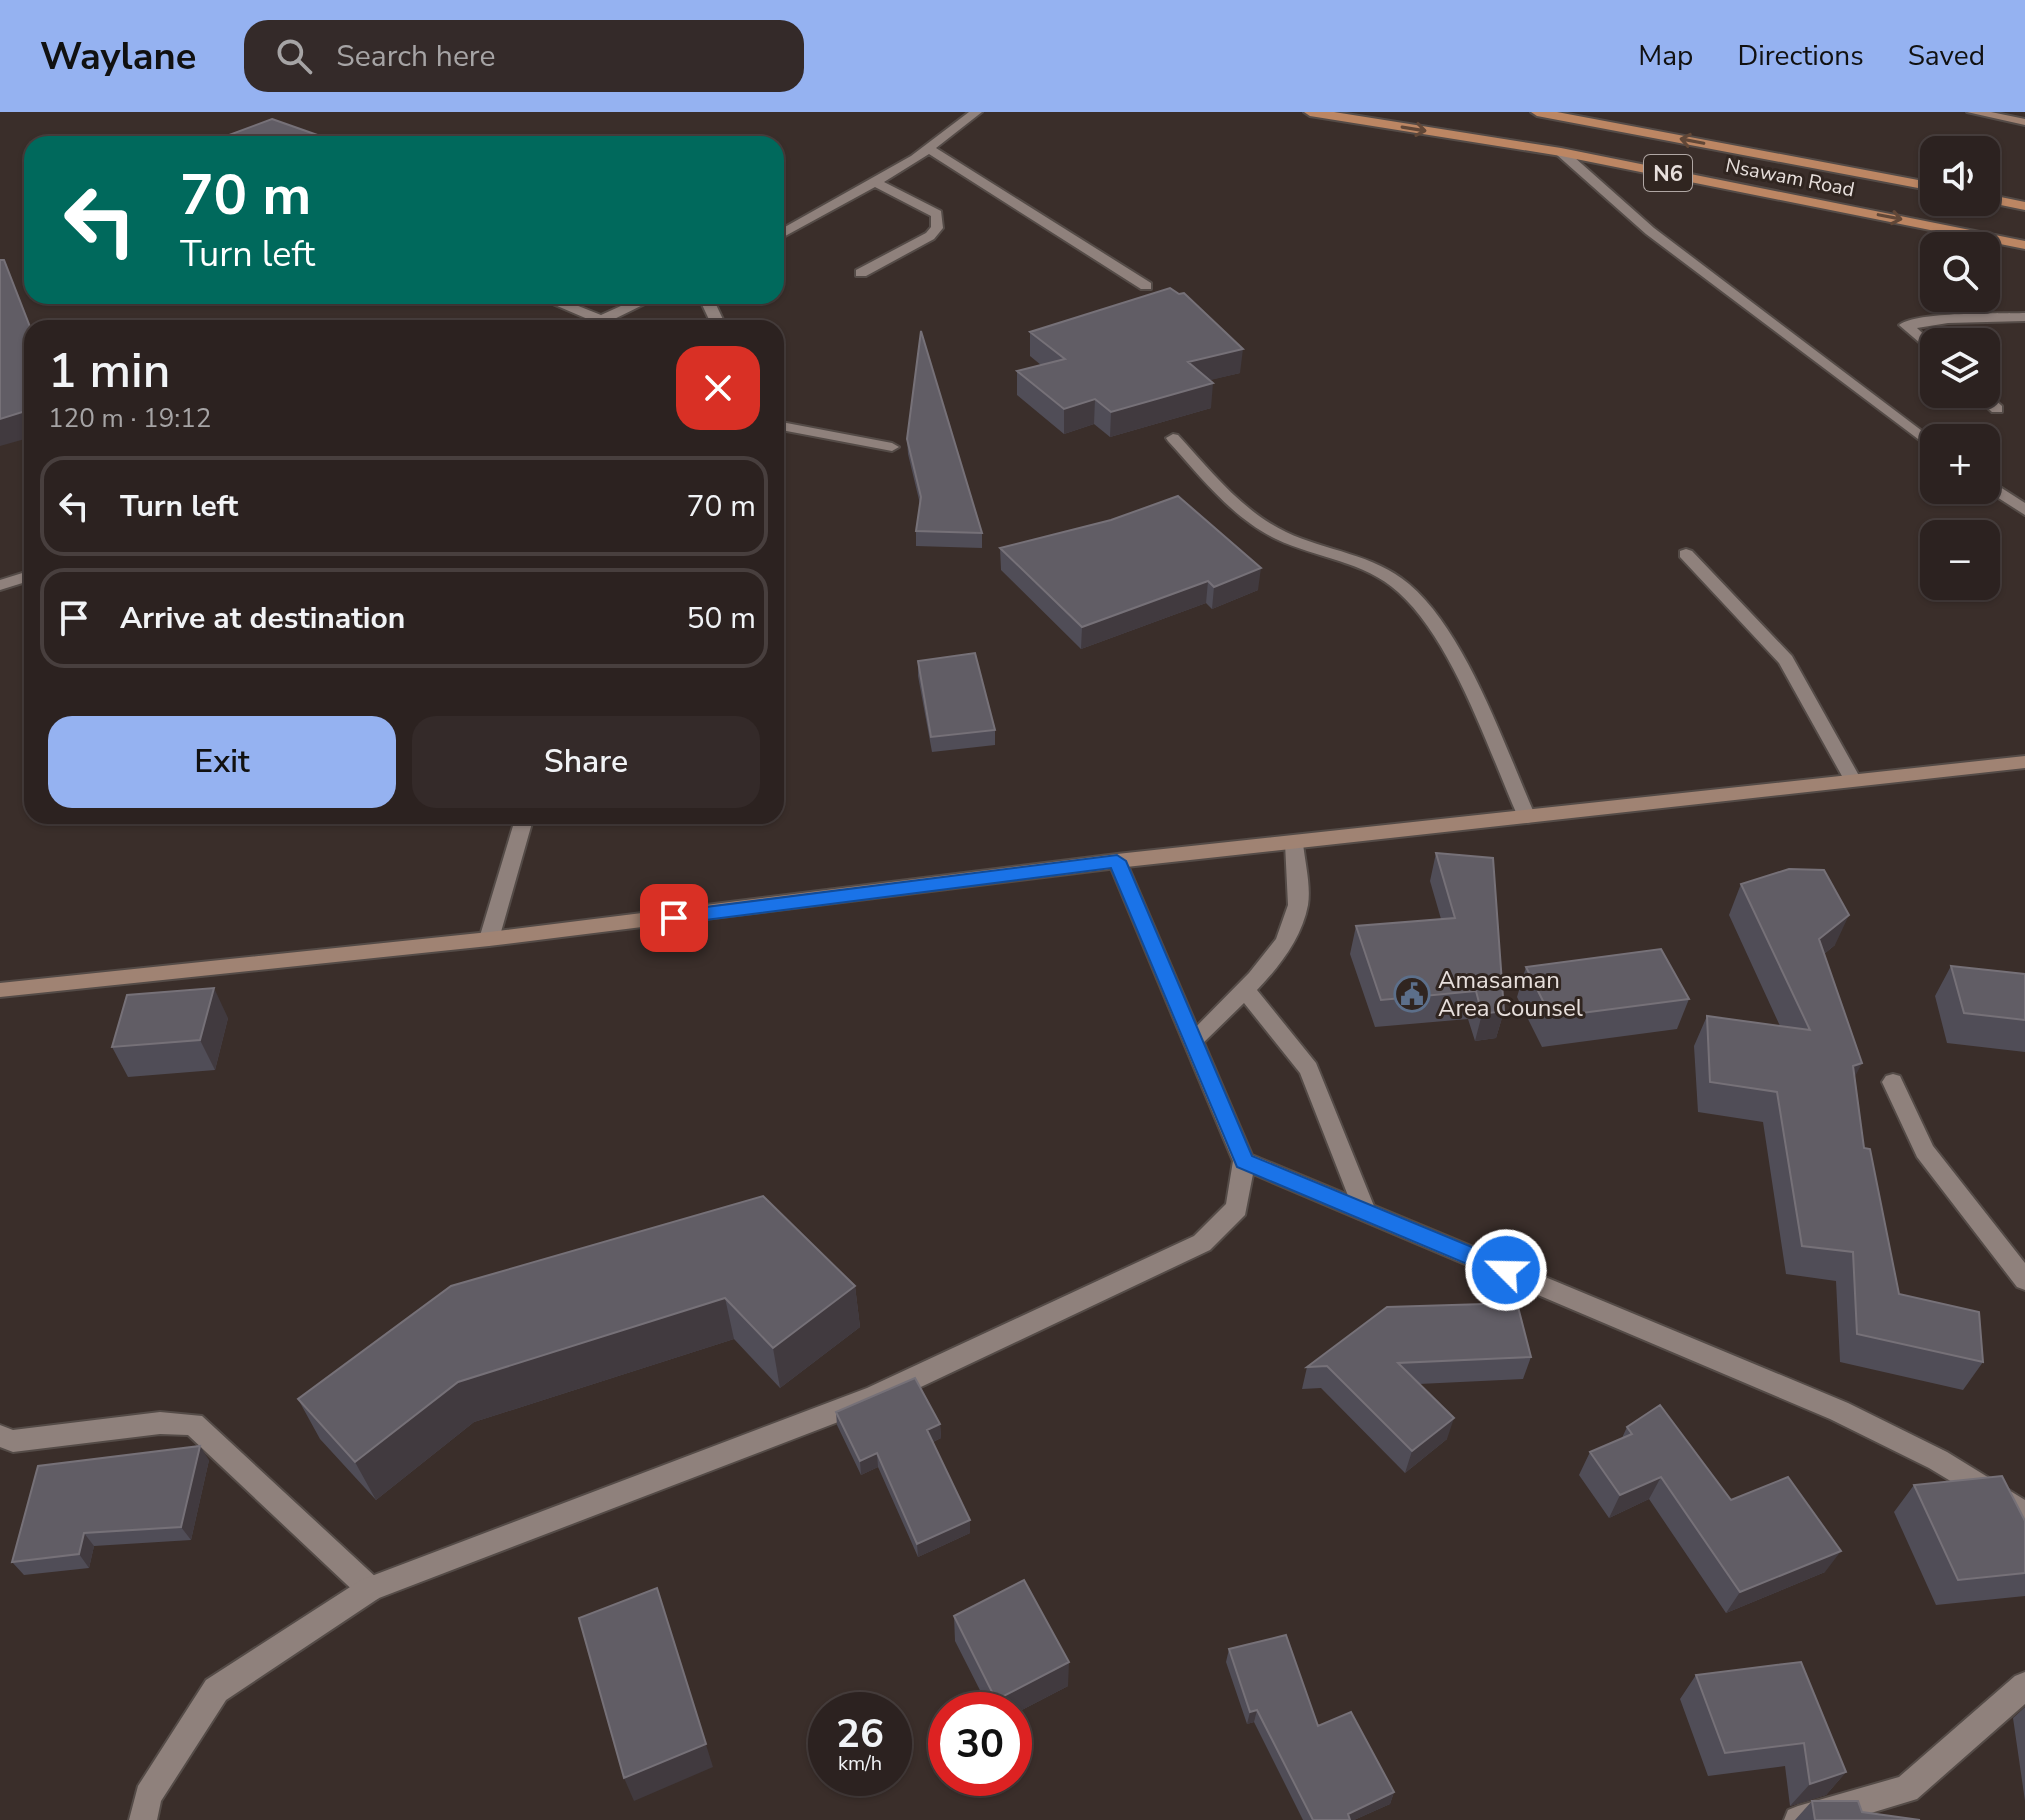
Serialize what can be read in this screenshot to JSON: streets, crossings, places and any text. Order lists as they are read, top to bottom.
{
  "streets": {
    "highway": ["N6", "Nsawam Road"]
  },
  "places": {
    "public building": ["Amasaman Area Counsel"]
  },
  "page": {
    "header": "Waylane",
    "search": "Search here",
    "nav": ["Map", "Directions", "Saved"],
    "map_buttons": ["+", "−"],
    "turn": ["70 m", "Turn left"],
    "heading": ["1 min", "120 m · 19:12"],
    "list": [
      {
        "name": "Turn left",
        "value": "70 m"
      },
      {
        "name": "Arrive at destination",
        "value": "50 m"
      }
    ],
    "buttons": ["Exit", "Share"],
    "speed": "26 km/h",
    "limit": "30"
  }
}
